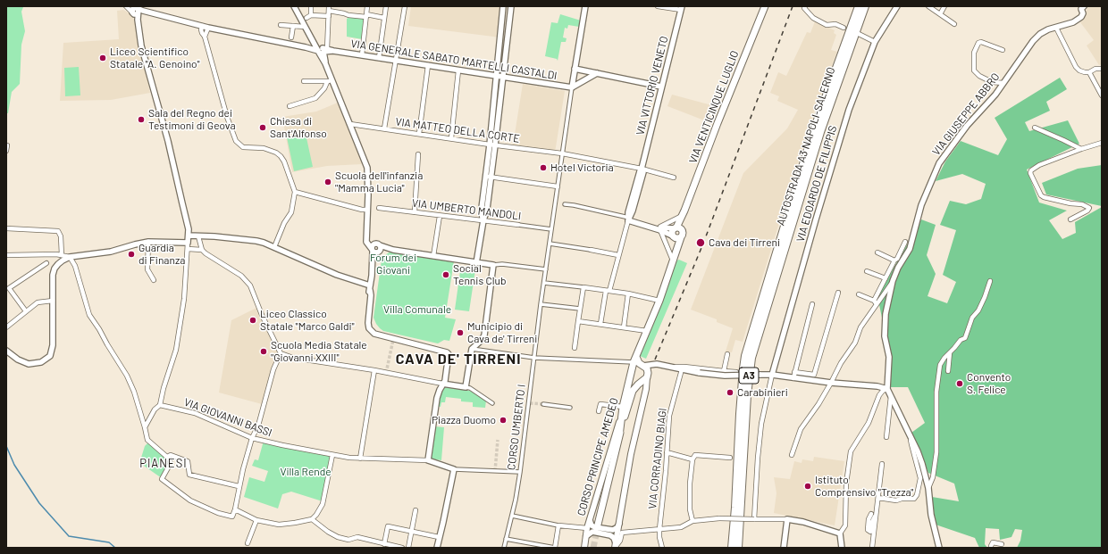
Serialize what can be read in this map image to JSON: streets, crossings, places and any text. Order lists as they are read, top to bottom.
{
  "streets": {
    "highway": ["AUTOSTRADA A3 NAPOLI-SALERNO", "A3"],
    "main road": ["VIA VENTICINQUE LUGLIO", "CORSO PRINCIPE AMEDEO"],
    "street": [
      "VIA GENERALE SABATO MARTELLI CASTALDI",
      "VIA VITTORIO VENETO",
      "VIA GIUSEPPE ABBRO",
      "VIA MATTEO DELLA CORTE",
      "VIA EDOARDO DE FILIPPIS",
      "VIA UMBERTO MANDOLI",
      "VIA GIOVANNI BASSI",
      "CORSO UMBERTO I",
      "VIA CORRADINO BIAGI"
    ]
  },
  "crossings": [
    ["VIA GENERALE SABATO MARTELLI CASTALDI", "CORSO UMBERTO I"],
    ["VIA VITTORIO VENETO", "VIA MATTEO DELLA CORTE"],
    ["VIA MATTEO DELLA CORTE", "CORSO UMBERTO I"],
    ["VIA UMBERTO MANDOLI", "CORSO UMBERTO I"]
  ],
  "districts": ["CAVA DE' TIRRENI", "PIANESI"],
  "parks": ["Forum dei Giovani", "Villa Comunale", "Villa Rende"],
  "places": [
    "Liceo Scientifico Statale \"A. Genoino\"",
    "Sala del Regno dei Testimoni di Geova",
    "Chiesa di Sant'Alfonso",
    "Hotel Victoria",
    "Scuola dell'infanzia \"Mamma Lucia\"",
    "Cava dei Tirreni",
    "Guardia di Finanza",
    "Social Tennis Club",
    "Liceo Classico Statale \"Marco Galdi\"",
    "Municipio di Cava de' Tirreni",
    "Scuola Media Statale \"Giovanni XXIII\"",
    "Convento S. Felice",
    "Carabinieri",
    "Piazza Duomo",
    "Istituto Comprensivo \"Trezza\""
  ]
}
